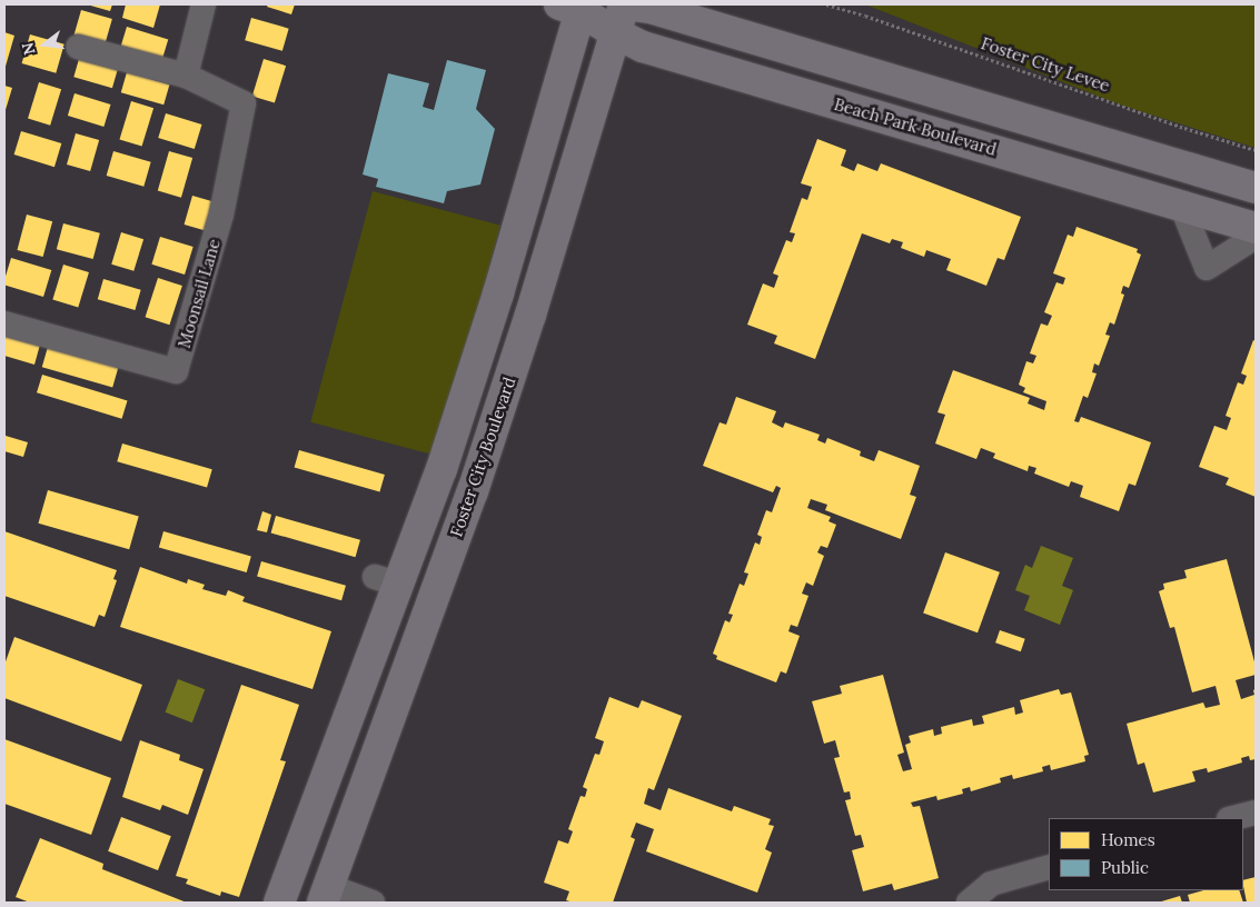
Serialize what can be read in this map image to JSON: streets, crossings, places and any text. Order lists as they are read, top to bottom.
{
  "streets": {
    "main road": ["Beach Park Boulevard", "Foster City Boulevard"],
    "street": ["Moonsail Lane"],
    "path": ["Foster City Levee"]
  },
  "crossings": [
    ["Beach Park Boulevard", "Foster City Boulevard"]
  ],
  "legend": ["Homes", "Public"],
  "north": "left"
}
